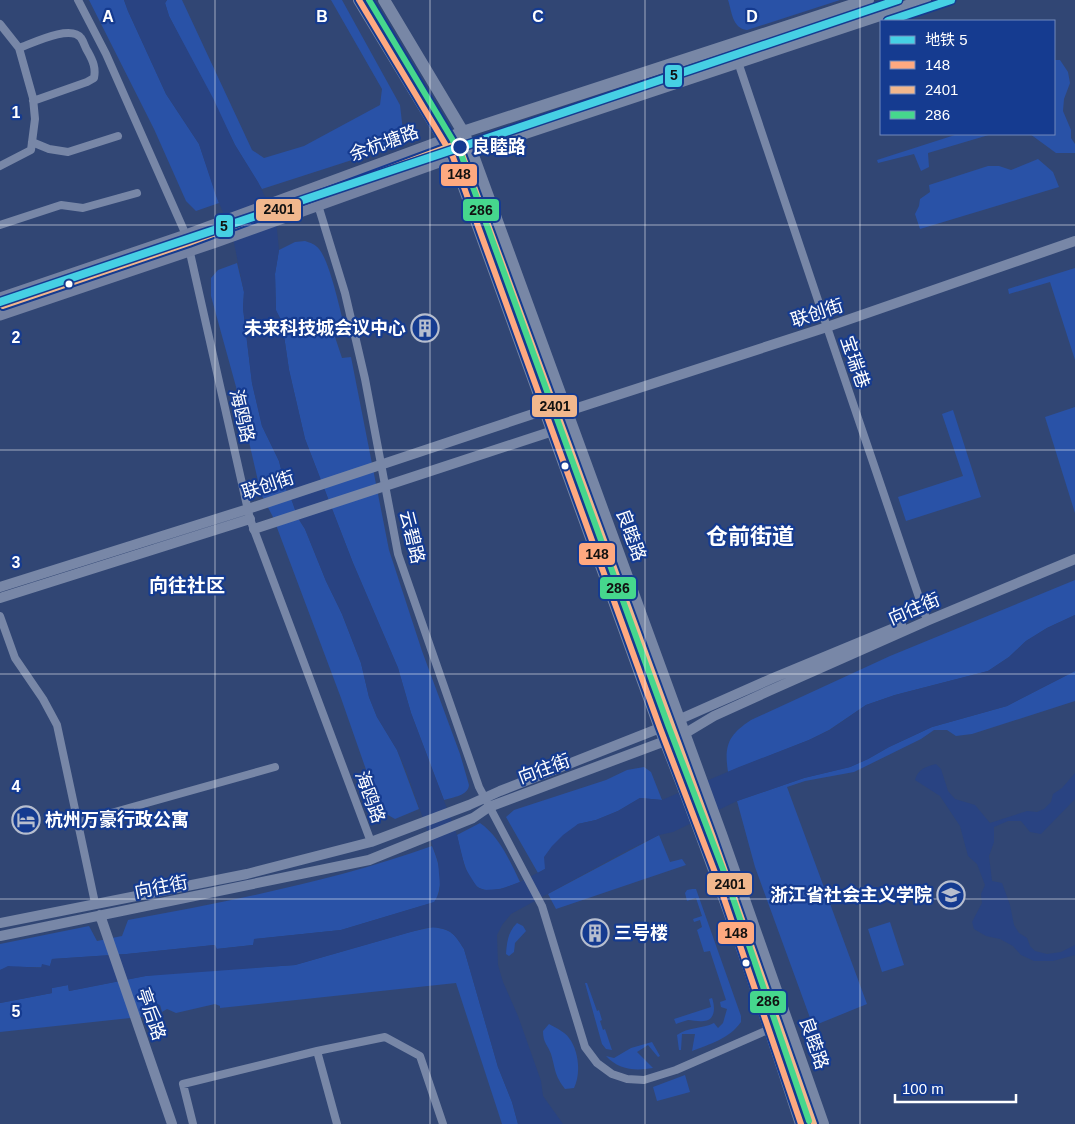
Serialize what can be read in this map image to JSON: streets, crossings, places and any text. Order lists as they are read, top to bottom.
{
  "streets": {
    "main road": ["余杭塘路", "良睦路"],
    "street": [
      "联创街",
      "宝瑞巷",
      "海鸥路",
      "云碧路",
      "向往街",
      "亭后路"
    ]
  },
  "crossings": [
    ["余杭塘路", "宝瑞巷"],
    ["余杭塘路", "海鸥路"],
    ["余杭塘路", "良睦路"],
    ["余杭塘路", "云碧路"],
    ["联创街", "宝瑞巷"],
    ["联创街", "海鸥路"],
    ["联创街", "良睦路"],
    ["联创街", "云碧路"],
    ["宝瑞巷", "向往街"],
    ["海鸥路", "向往街"],
    ["良睦路", "云碧路"],
    ["良睦路", "向往街"],
    ["云碧路", "向往街"],
    ["向往街", "亭后路"]
  ],
  "districts": ["仓前街道", "向往社区"],
  "places": {
    "other": ["良睦路"],
    "building": ["未来科技城会议中心", "三号楼"],
    "hotel": ["杭州万豪行政公寓"],
    "school or university": ["浙江省社会主义学院"]
  },
  "lines": [
    "metro line 5",
    "transit line 148",
    "transit line 286",
    "transit line 2401"
  ],
  "legend": [
    "地铁 5",
    "148",
    "2401",
    "286"
  ],
  "scale_bar": "100 m",
  "grid": {
    "columns": [
      "A",
      "B",
      "C",
      "D"
    ],
    "rows": [
      "1",
      "2",
      "3",
      "4",
      "5"
    ]
  }
}
